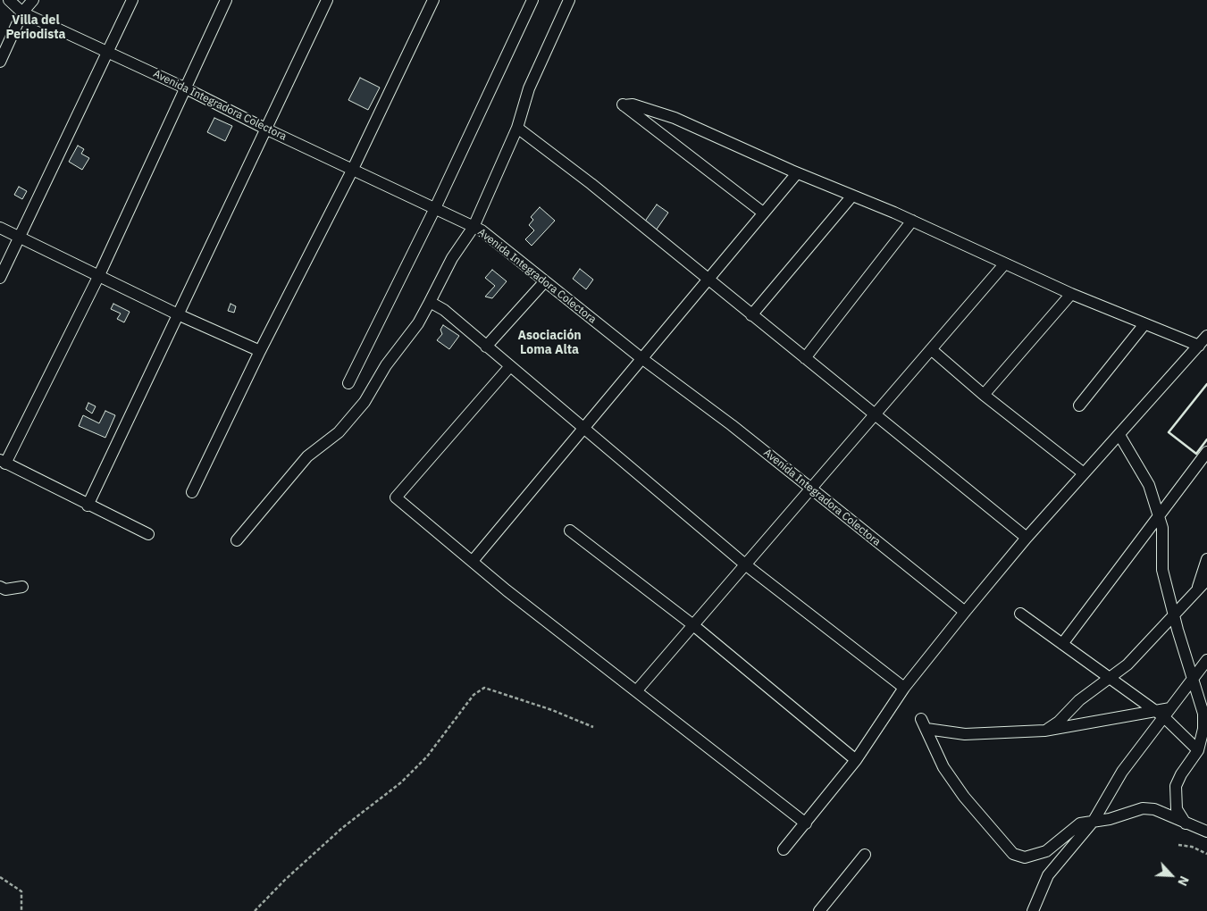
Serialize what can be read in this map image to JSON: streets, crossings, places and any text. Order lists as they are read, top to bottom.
{
  "streets": {
    "street": ["Avenida Integradora Colectora"]
  },
  "districts": ["Villa del Periodista", "Asociación Loma Alta"],
  "north": "bottom right"
}
